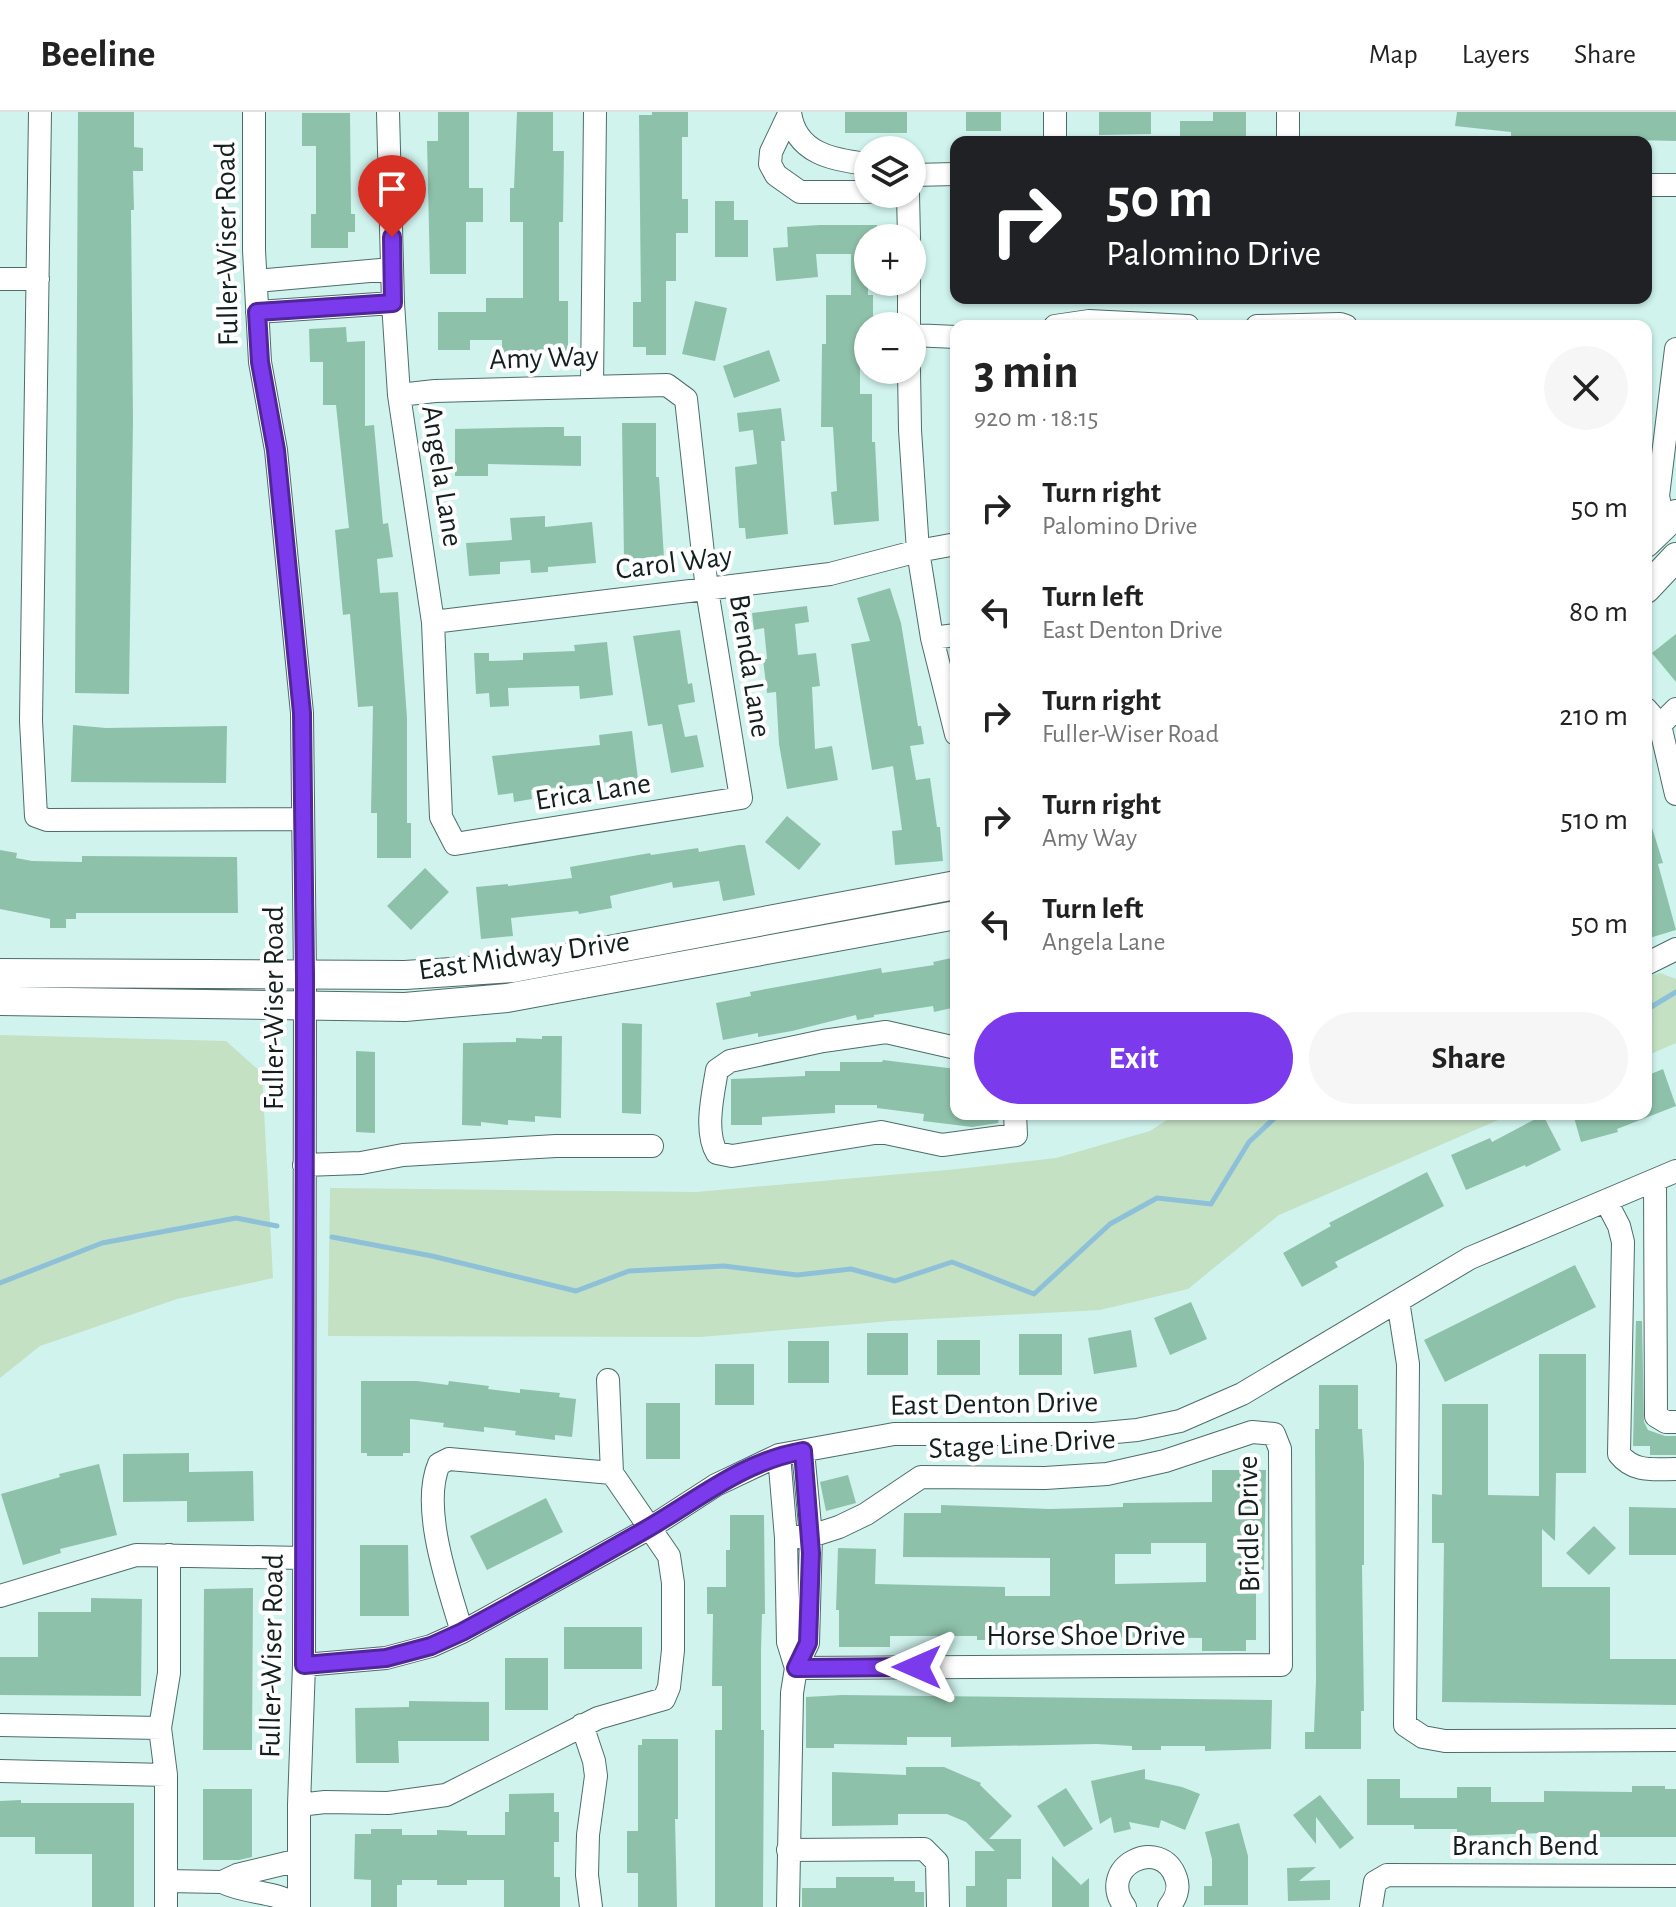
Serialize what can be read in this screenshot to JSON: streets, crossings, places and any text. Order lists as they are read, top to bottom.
{
  "streets": {
    "main road": ["East Midway Drive"],
    "street": [
      "Fuller-Wiser Road",
      "Amy Way",
      "Angela Lane",
      "Carol Way",
      "Brenda Lane",
      "Erica Lane",
      "East Denton Drive",
      "Stage Line Drive",
      "Bridle Drive",
      "Horse Shoe Drive",
      "Branch Bend"
    ]
  },
  "crossings": [
    ["Fuller-Wiser Road", "East Midway Drive"],
    ["Fuller-Wiser Road", "East Denton Drive"],
    ["Amy Way", "Angela Lane"],
    ["Amy Way", "Brenda Lane"],
    ["Angela Lane", "Carol Way"],
    ["Angela Lane", "Erica Lane"],
    ["Carol Way", "Brenda Lane"],
    ["Brenda Lane", "Erica Lane"],
    ["Stage Line Drive", "Bridle Drive"],
    ["Bridle Drive", "Horse Shoe Drive"]
  ],
  "page": {
    "header": "Beeline",
    "nav": ["Map", "Layers", "Share"],
    "map_buttons": ["+", "−"],
    "turn": ["50 m", "Palomino Drive"],
    "heading": ["3 min", "920 m · 18:15"],
    "list": [
      {
        "name": "Turn right",
        "note": "Palomino Drive",
        "value": "50 m"
      },
      {
        "name": "Turn left",
        "note": "East Denton Drive",
        "value": "80 m"
      },
      {
        "name": "Turn right",
        "note": "Fuller-Wiser Road",
        "value": "210 m"
      },
      {
        "name": "Turn right",
        "note": "Amy Way",
        "value": "510 m"
      },
      {
        "name": "Turn left",
        "note": "Angela Lane",
        "value": "50 m"
      }
    ],
    "buttons": ["Exit", "Share"]
  }
}
